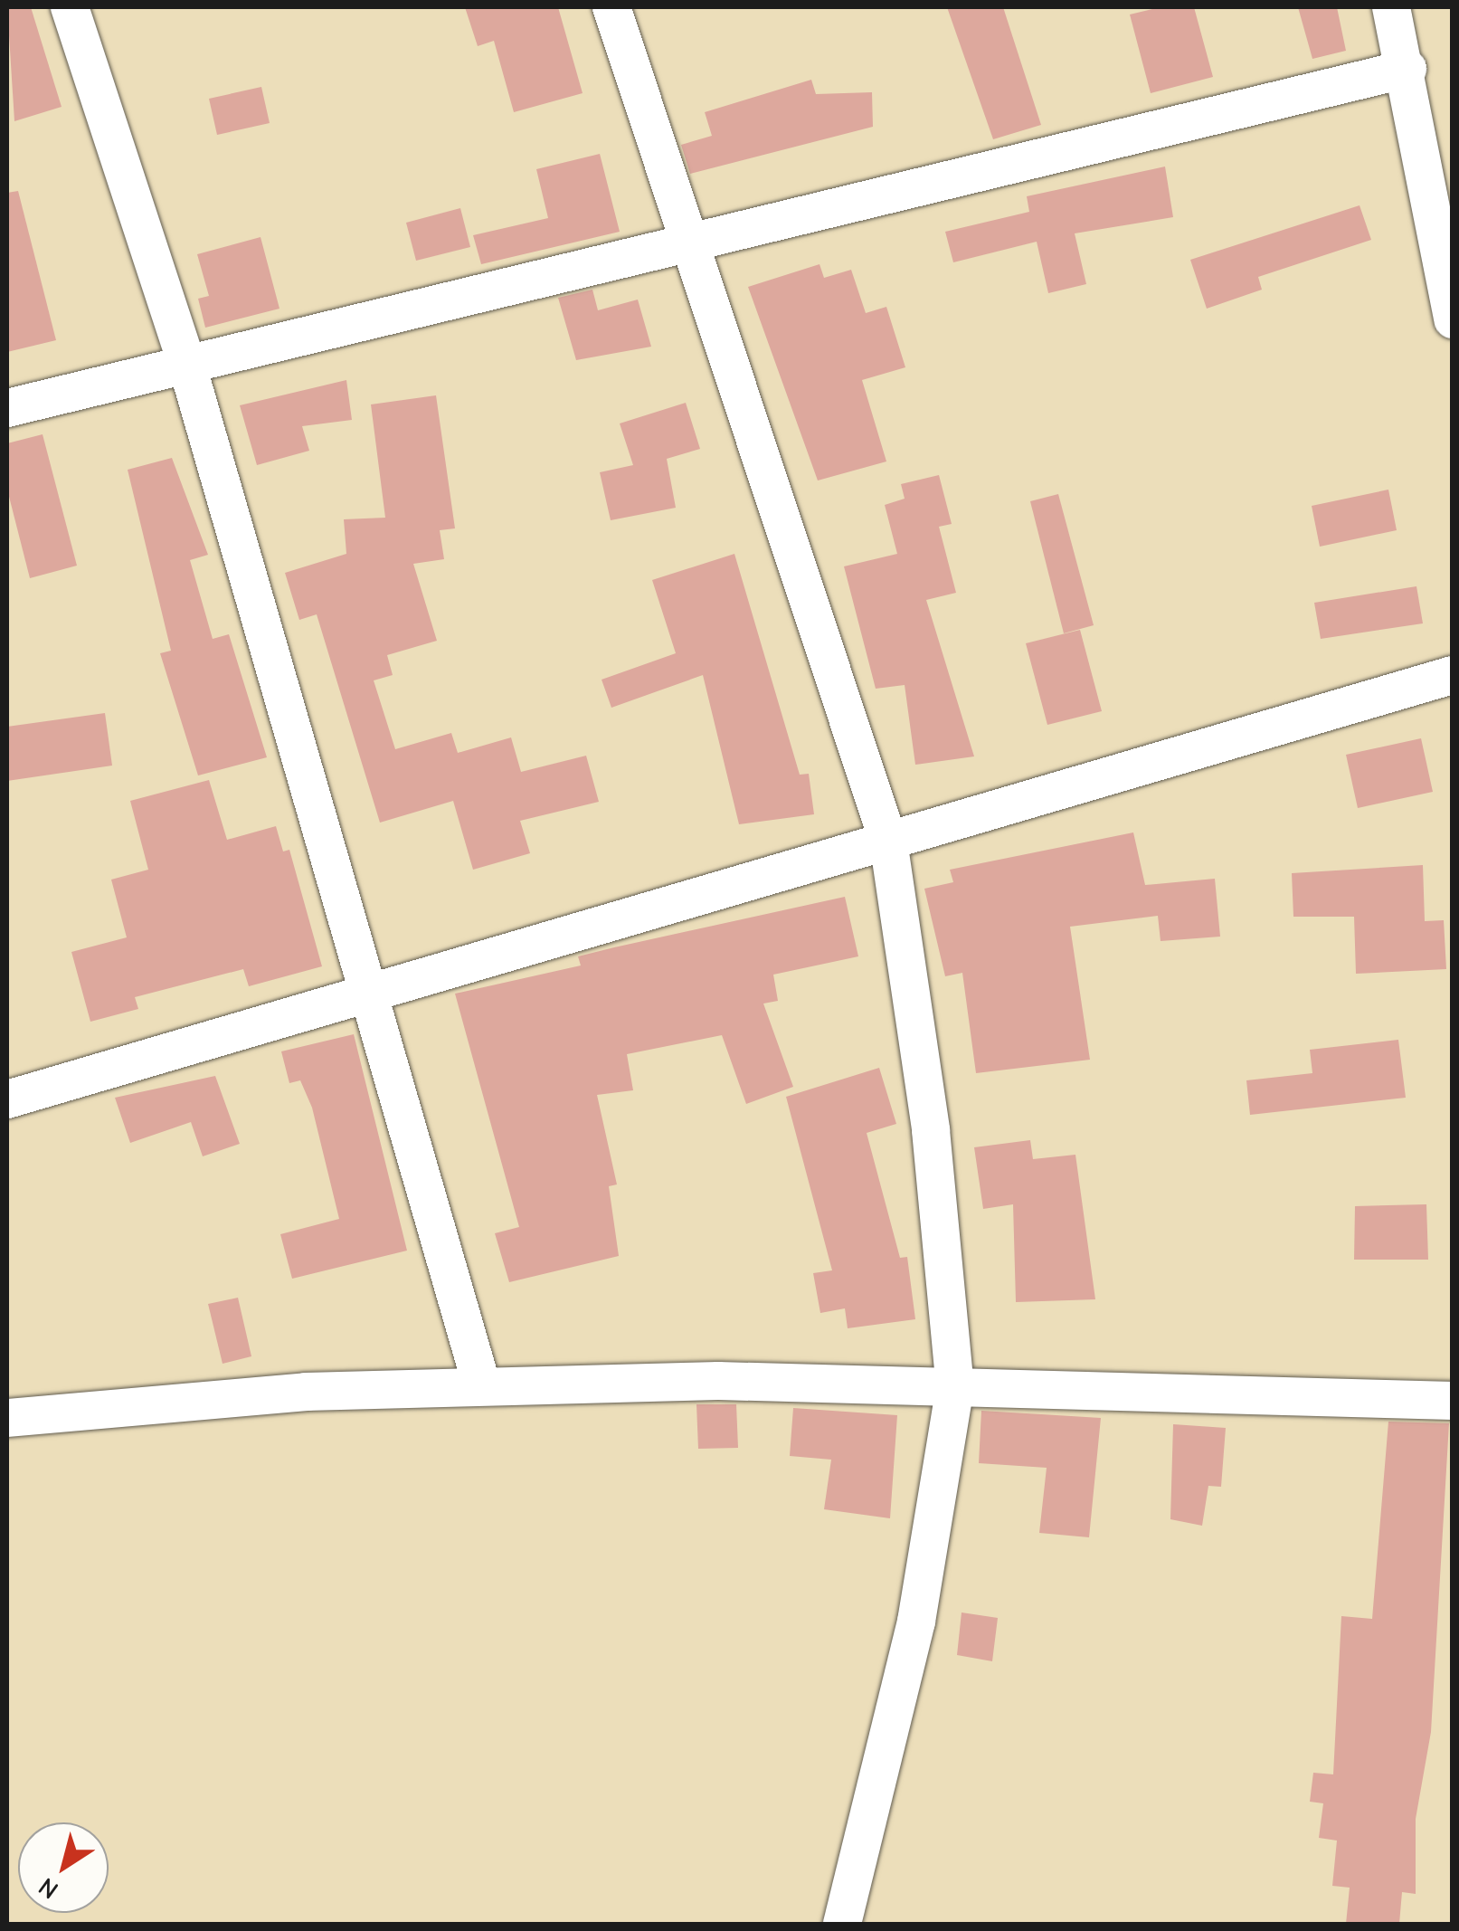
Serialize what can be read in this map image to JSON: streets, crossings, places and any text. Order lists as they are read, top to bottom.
{
  "north": "bottom left"
}
